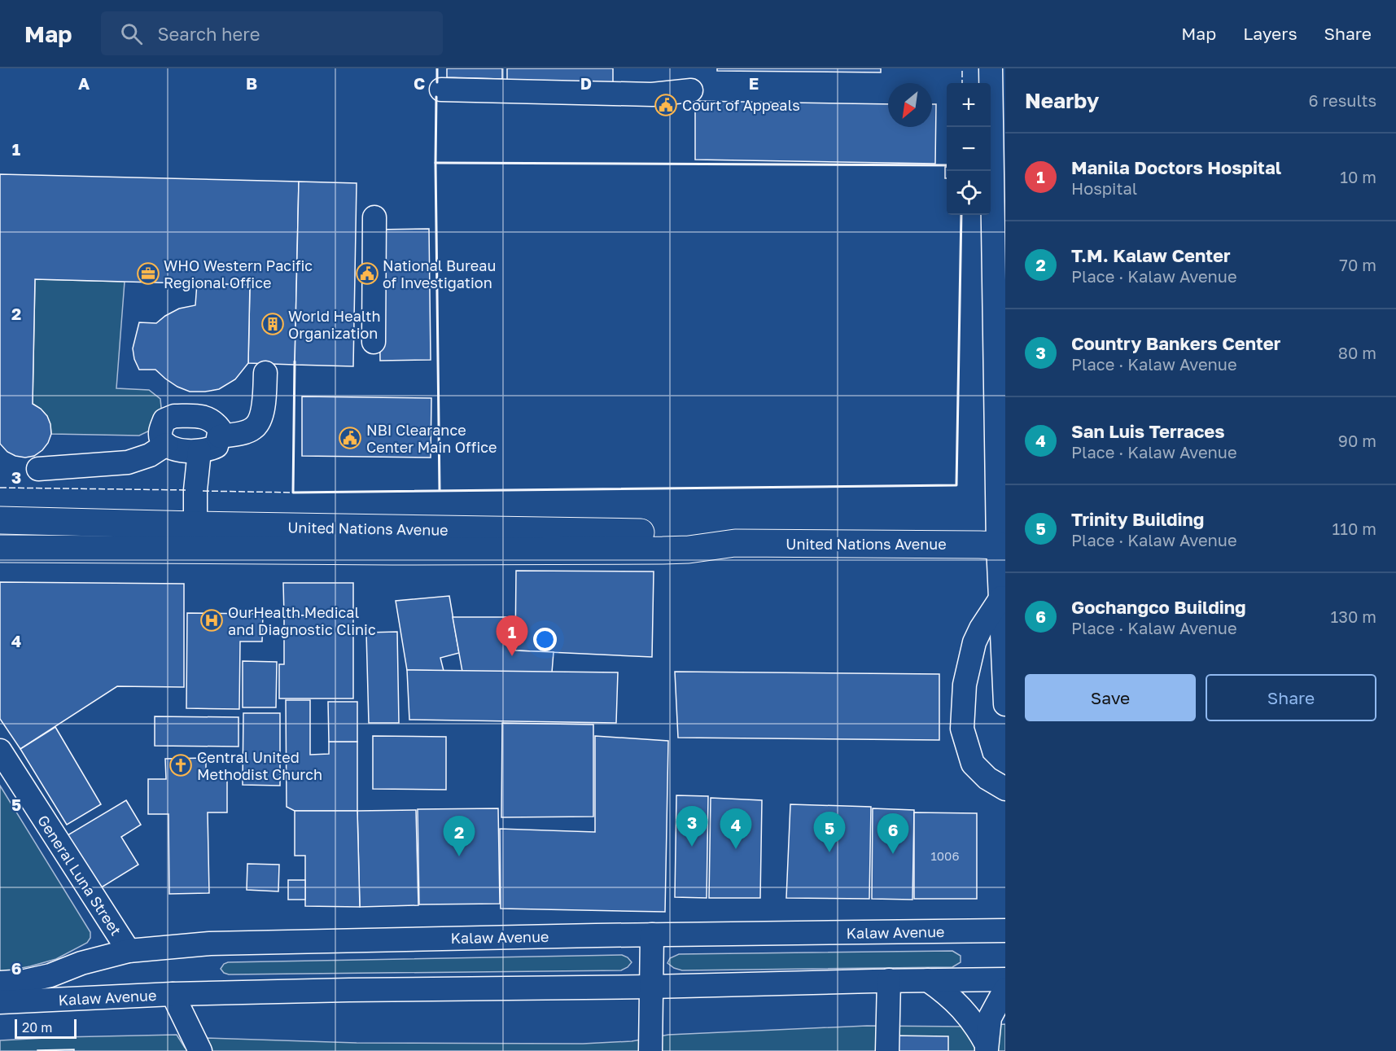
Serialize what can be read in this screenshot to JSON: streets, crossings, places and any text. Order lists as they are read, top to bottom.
{
  "streets": {
    "main road": ["United Nations Avenue"],
    "street": ["General Luna Street", "Kalaw Avenue"]
  },
  "crossings": [
    ["General Luna Street", "Kalaw Avenue"]
  ],
  "places": {
    "public building": ["Court of Appeals", "National Bureau of Investigation", "NBI Clearance Center Main Office"],
    "office": ["WHO Western Pacific Regional Office"],
    "building": ["World Health Organization"],
    "hospital": ["OurHealth Medical and Diagnostic Clinic"],
    "church": ["Central United Methodist Church"]
  },
  "house_numbers": ["1006"],
  "scale_bar": "20 m",
  "north": "bottom left",
  "page": {
    "header": "Map",
    "search": "Search here",
    "nav": ["Map", "Layers", "Share"],
    "heading": ["Nearby", "6 results"],
    "map_buttons": ["+", "−"],
    "list": [
      {
        "mark": "1",
        "name": "Manila Doctors Hospital",
        "note": "Hospital",
        "value": "10 m"
      },
      {
        "mark": "2",
        "name": "T.M. Kalaw Center",
        "note": "Place · Kalaw Avenue",
        "value": "70 m"
      },
      {
        "mark": "3",
        "name": "Country Bankers Center",
        "note": "Place · Kalaw Avenue",
        "value": "80 m"
      },
      {
        "mark": "4",
        "name": "San Luis Terraces",
        "note": "Place · Kalaw Avenue",
        "value": "90 m"
      },
      {
        "mark": "5",
        "name": "Trinity Building",
        "note": "Place · Kalaw Avenue",
        "value": "110 m"
      },
      {
        "mark": "6",
        "name": "Gochangco Building",
        "note": "Place · Kalaw Avenue",
        "value": "130 m"
      }
    ],
    "pins": [
      "1",
      "3",
      "4",
      "5",
      "6",
      "2"
    ],
    "buttons": ["Save", "Share"],
    "scale": "20 m"
  },
  "grid": {
    "columns": [
      "A",
      "B",
      "C",
      "D",
      "E"
    ],
    "rows": [
      "1",
      "2",
      "3",
      "4",
      "5",
      "6"
    ]
  }
}
